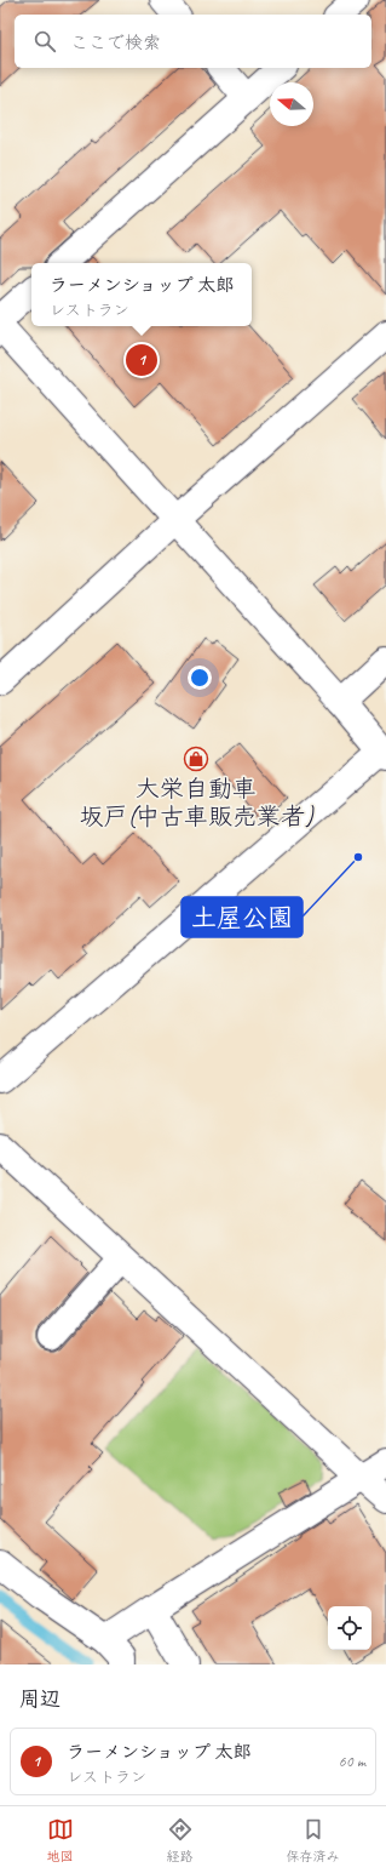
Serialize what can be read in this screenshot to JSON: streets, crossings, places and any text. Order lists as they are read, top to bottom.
{
  "places": {
    "shop": ["大栄自動車 坂戸(中古車販売業者)"],
    "other": ["土屋公園"]
  },
  "north": "left",
  "page": {
    "search": "ここで検索",
    "popup": ["ラーメンショップ 太郎", "レストラン"],
    "pins": "1",
    "heading": "周辺",
    "list": [
      {
        "mark": "1",
        "name": "ラーメンショップ 太郎",
        "note": "レストラン",
        "value": "60 m"
      }
    ],
    "nav": ["地図", "経路", "保存済み"]
  }
}
